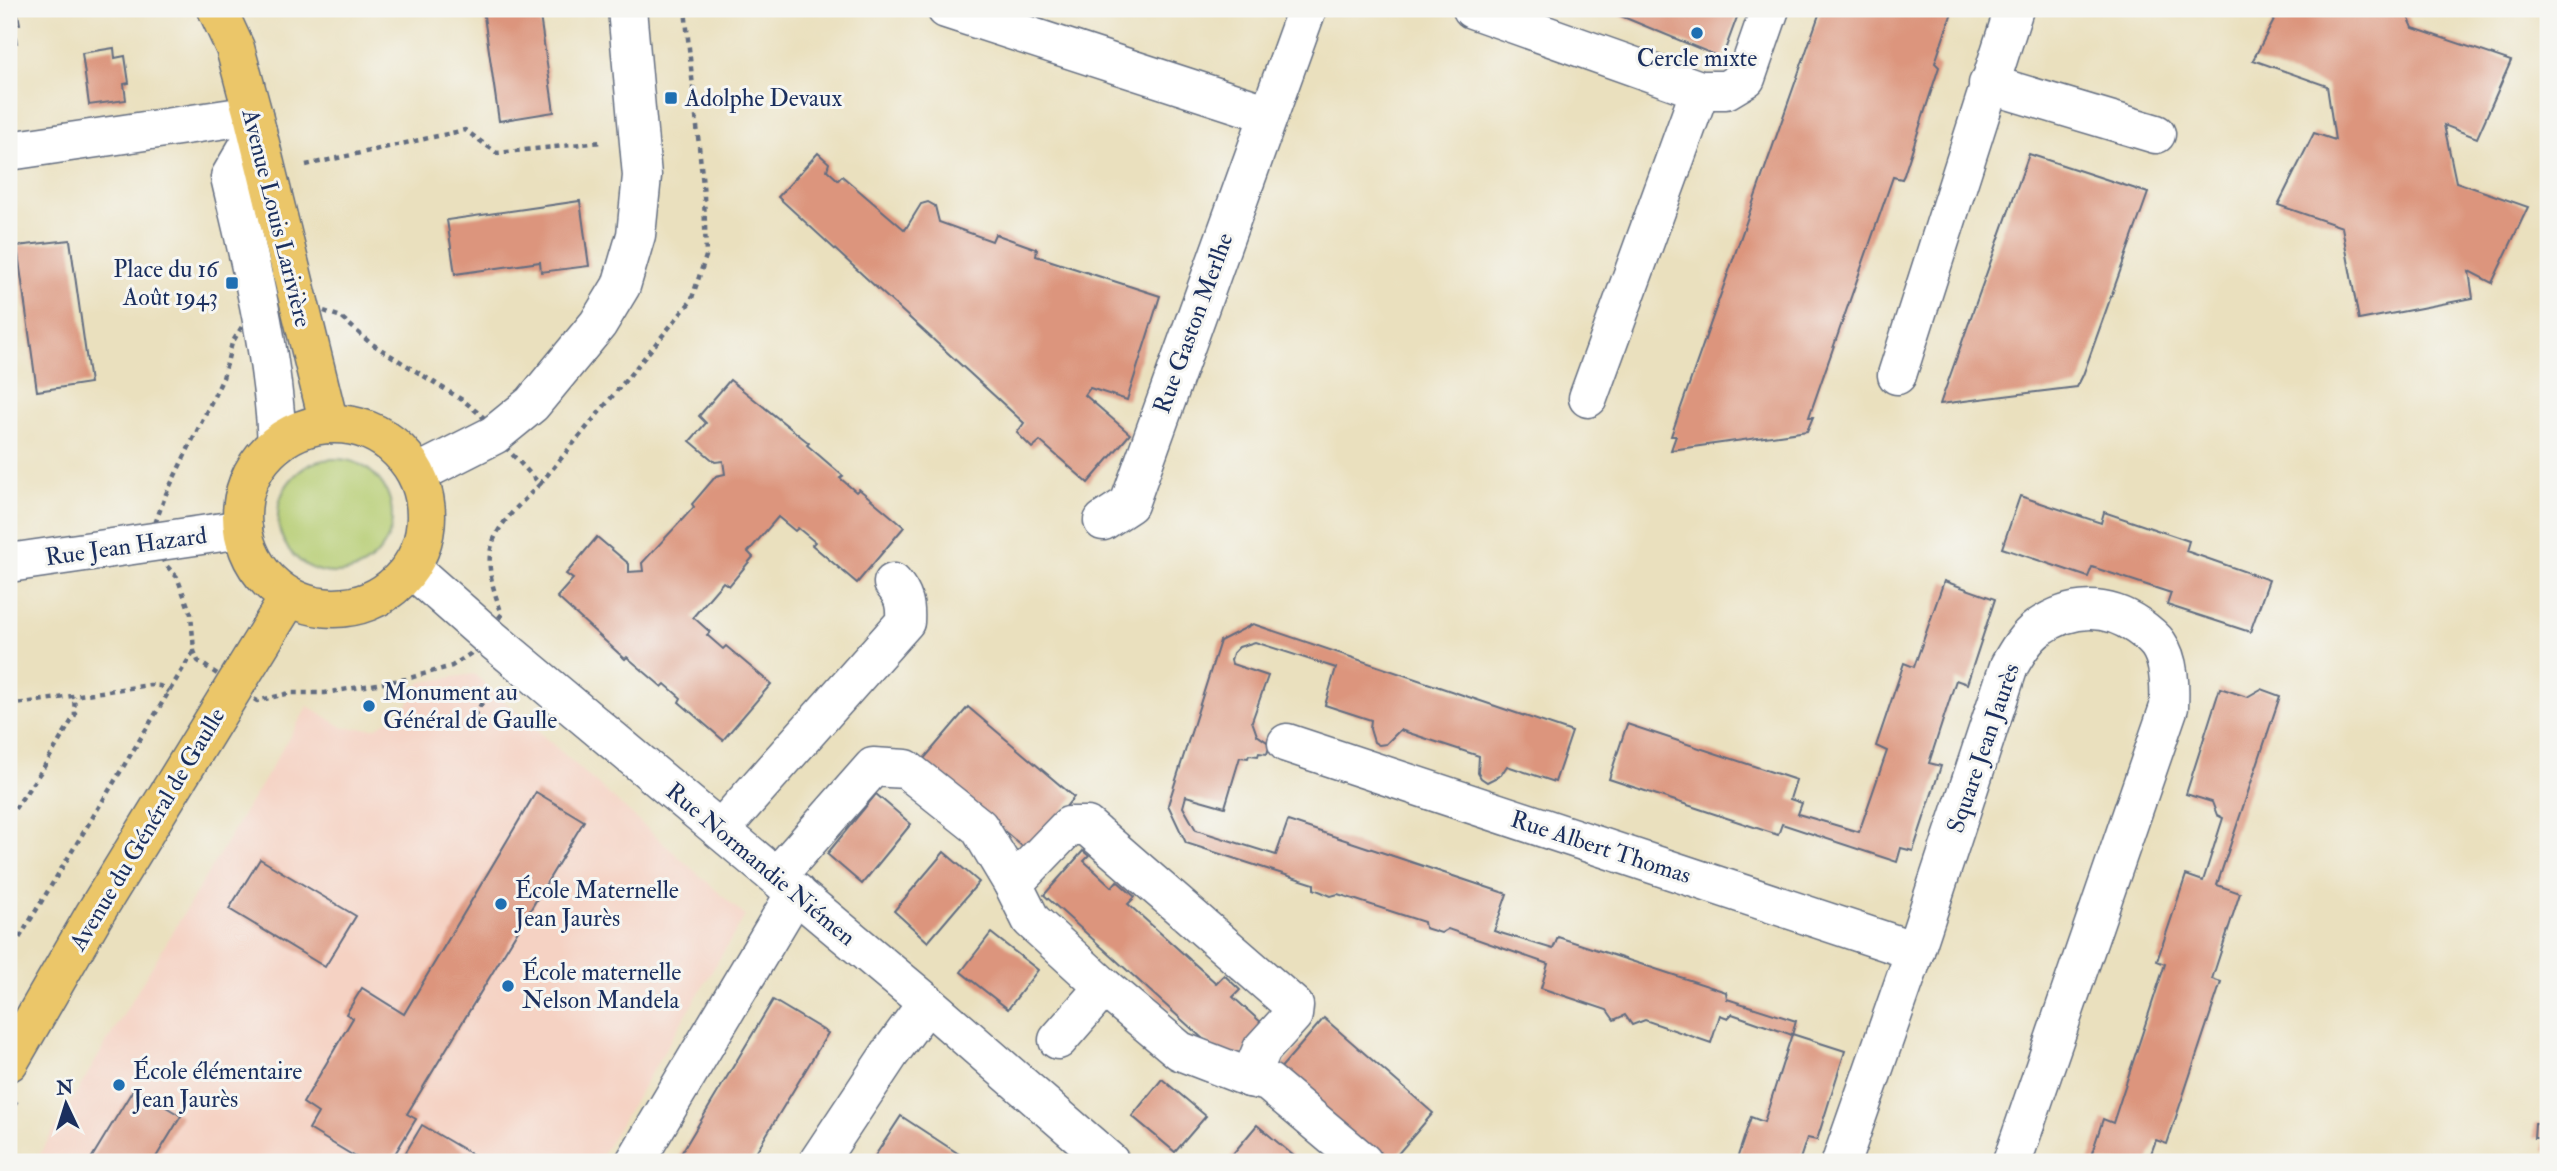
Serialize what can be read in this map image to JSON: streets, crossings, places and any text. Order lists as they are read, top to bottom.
{
  "streets": {
    "main road": ["Avenue Louis Larivière", "Avenue du Général de Gaulle"],
    "street": [
      "Rue Gaston Merlhe",
      "Rue Jean Hazard",
      "Square Jean Jaurès",
      "Rue Albert Thomas",
      "Rue Normandie Niémen"
    ]
  },
  "crossings": [
    ["Avenue Louis Larivière", "Rue Jean Hazard"],
    ["Avenue Louis Larivière", "Avenue du Général de Gaulle"],
    ["Avenue Louis Larivière", "Rue Normandie Niémen"],
    ["Rue Jean Hazard", "Avenue du Général de Gaulle"],
    ["Rue Jean Hazard", "Rue Normandie Niémen"],
    ["Square Jean Jaurès", "Rue Albert Thomas"],
    ["Avenue du Général de Gaulle", "Rue Normandie Niémen"]
  ],
  "places": {
    "other": [
      "Cercle mixte",
      "Monument au Général de Gaulle",
      "École Maternelle Jean Jaurès",
      "École maternelle Nelson Mandela",
      "École élémentaire Jean Jaurès"
    ],
    "transit": ["Adolphe Devaux", "Place du 16 Août 1943"]
  },
  "north": "top"
}
